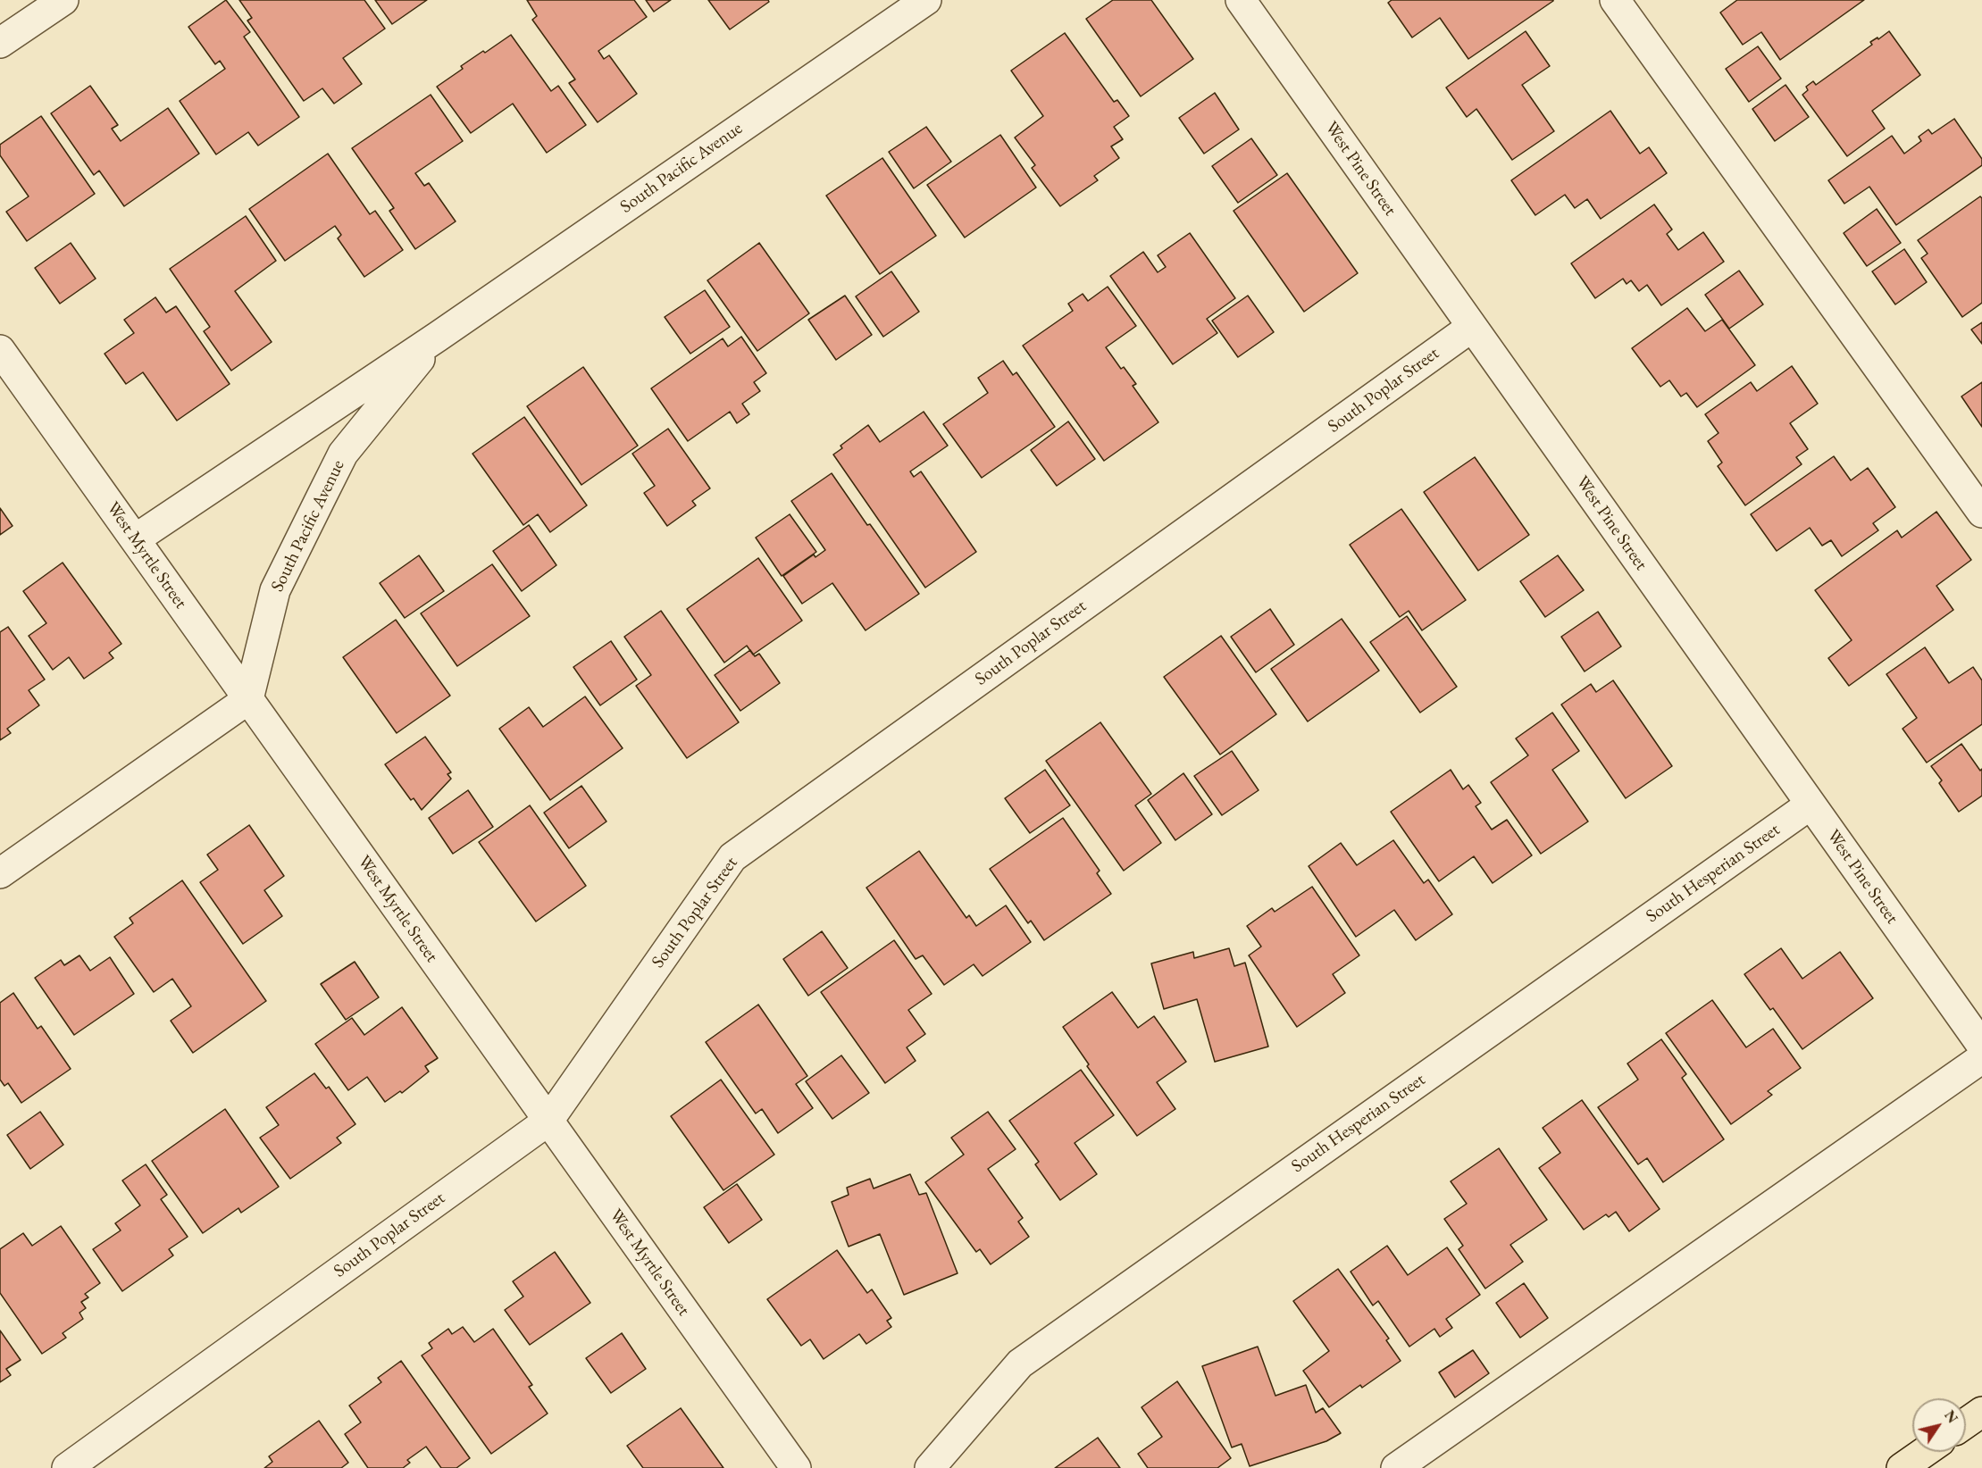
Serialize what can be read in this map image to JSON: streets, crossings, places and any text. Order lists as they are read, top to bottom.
{
  "streets": {
    "street": [
      "South Pacific Avenue",
      "West Pine Street",
      "South Poplar Street",
      "West Myrtle Street",
      "South Hesperian Street"
    ]
  },
  "crossings": [
    ["South Pacific Avenue", "West Myrtle Street"],
    ["West Pine Street", "South Poplar Street"],
    ["West Pine Street", "South Hesperian Street"],
    ["South Poplar Street", "West Myrtle Street"]
  ],
  "north": "top right"
}
